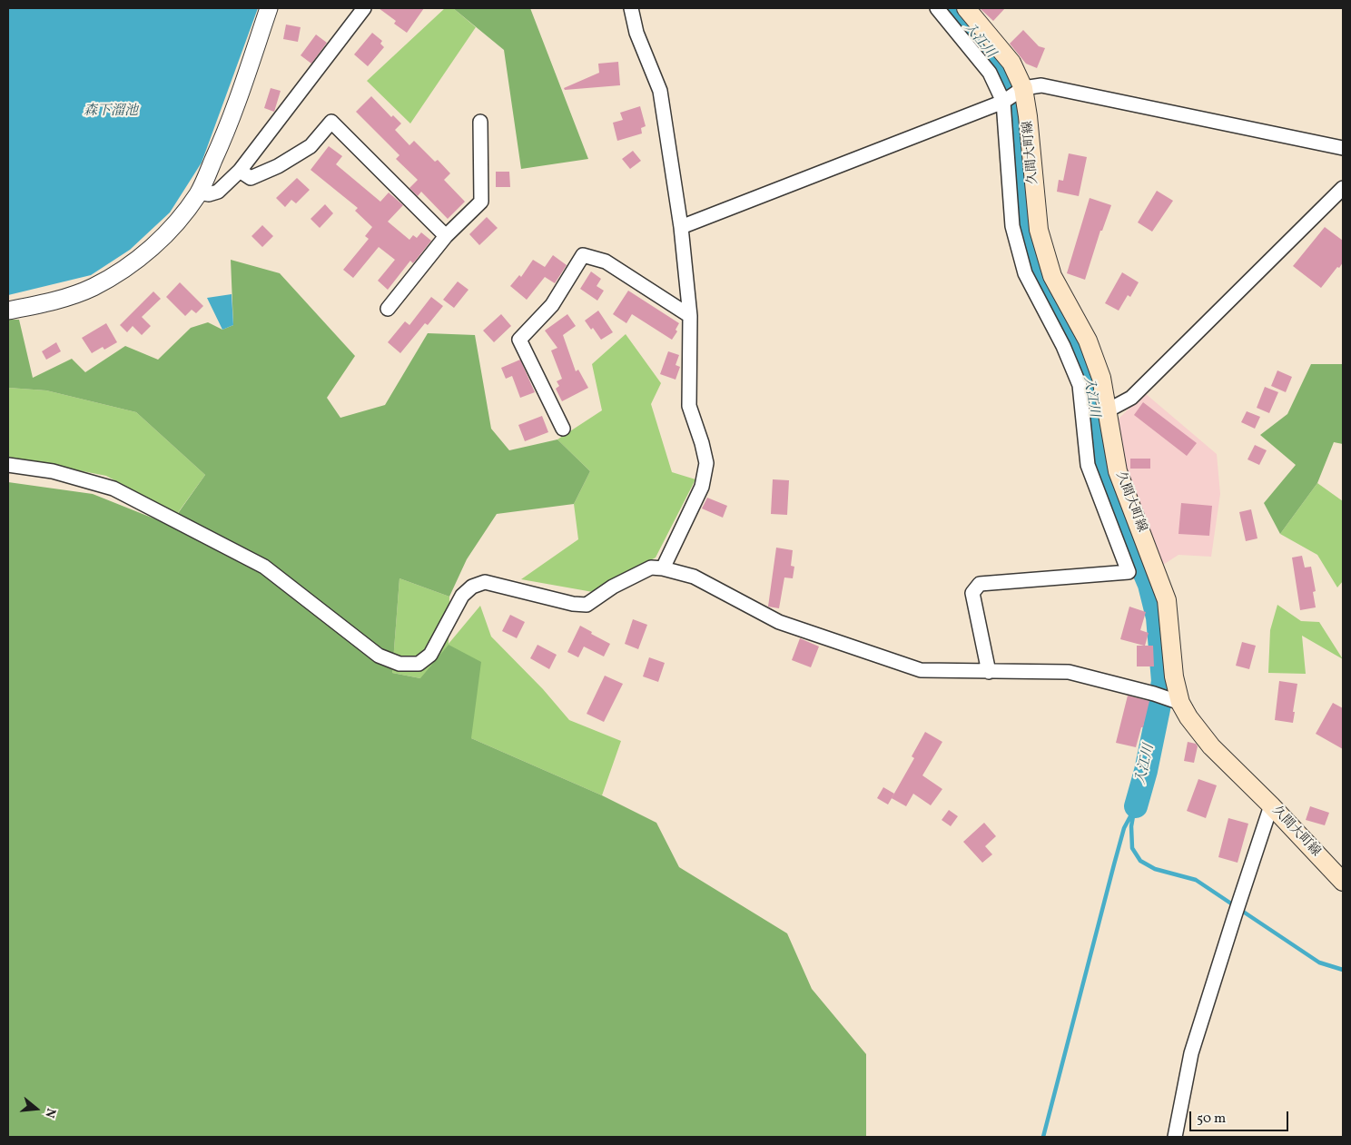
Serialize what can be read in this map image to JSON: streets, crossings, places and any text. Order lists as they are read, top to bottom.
{
  "streets": {
    "main road": ["久間大町線"]
  },
  "water": ["入江川", "森下溜池"],
  "scale_bar": "50 m",
  "north": "right"
}
